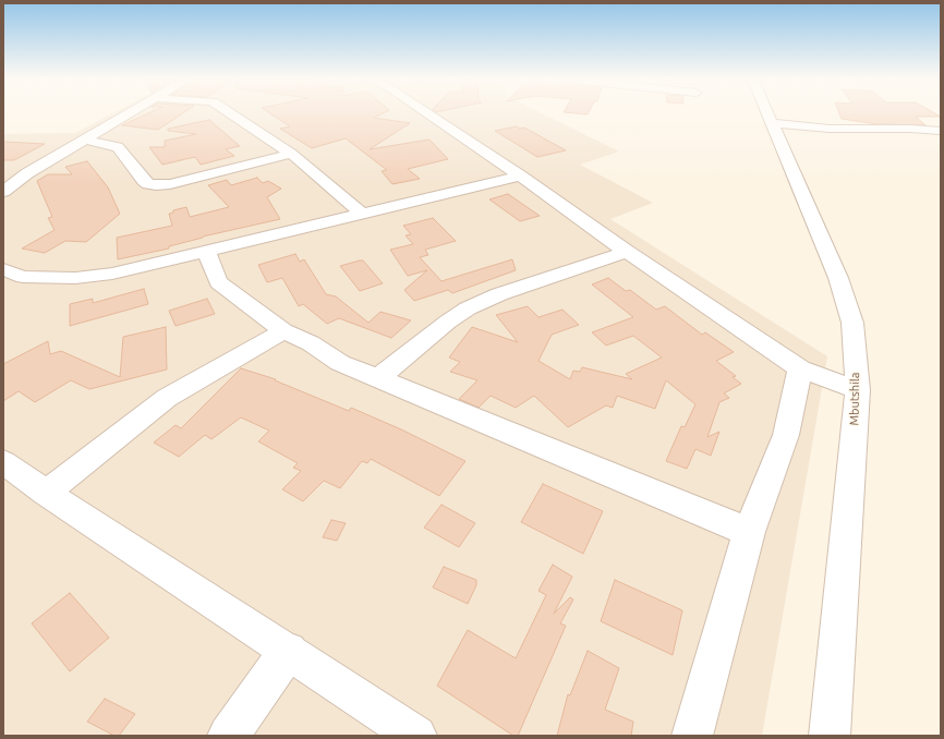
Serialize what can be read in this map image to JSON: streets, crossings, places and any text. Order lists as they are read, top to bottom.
{
  "streets": {
    "street": ["Mbutshila"]
  }
}
